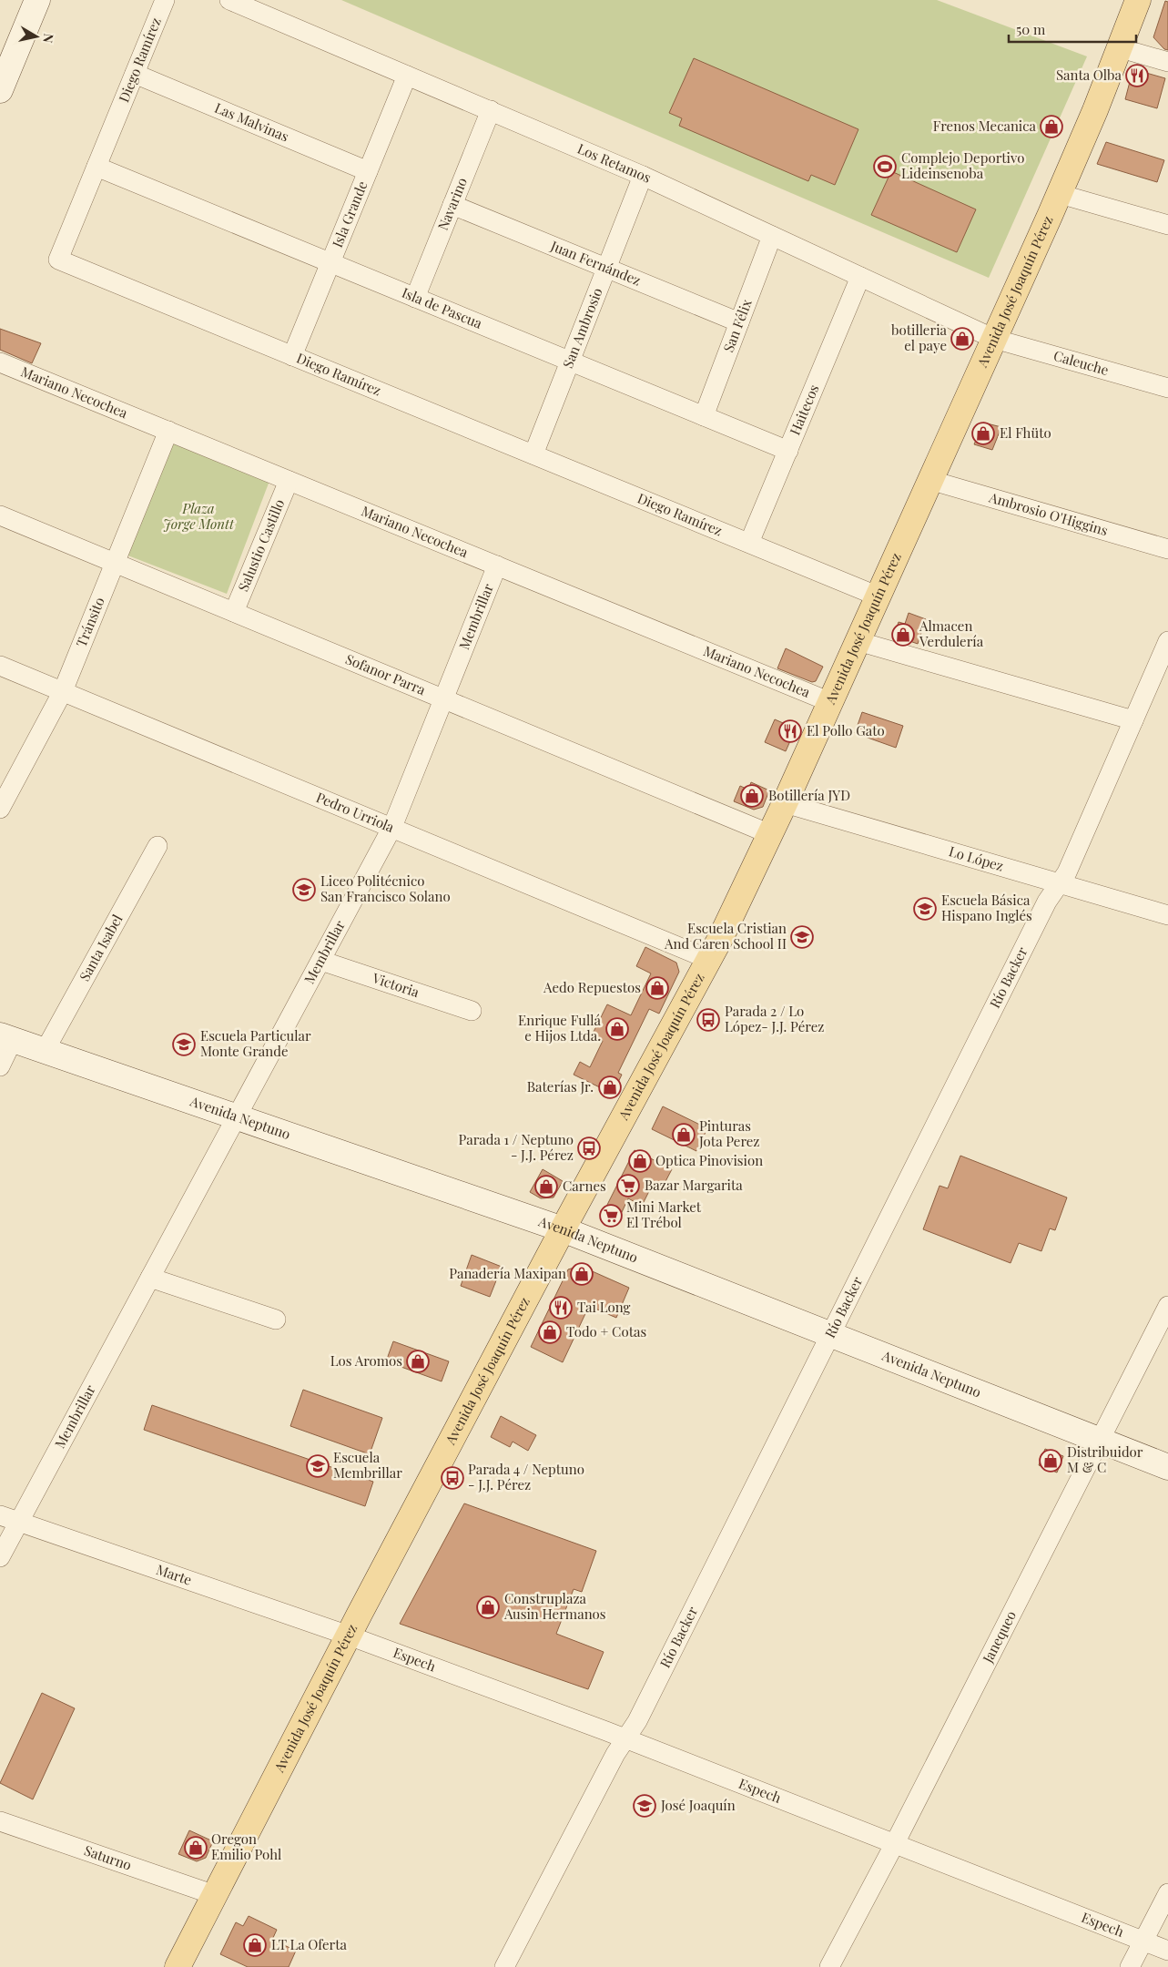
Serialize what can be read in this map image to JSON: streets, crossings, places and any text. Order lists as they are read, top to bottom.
{
  "streets": {
    "main road": ["Avenida José Joaquín Pérez", "Avenida Neptuno"],
    "street": [
      "Diego Ramírez",
      "Las Malvinas",
      "Los Retamos",
      "Navarino",
      "Isla Grande",
      "Juan Fernández",
      "Isla de Pascua",
      "San Félix",
      "San Ambrosio",
      "Caleuche",
      "Mariano Necochea",
      "Haitecos",
      "Ambrosio O'Higgins",
      "Salustio Castillo",
      "Membrillar",
      "Tránsito",
      "Sofanor Parra",
      "Pedro Urriola",
      "Lo López",
      "Santa Isabel",
      "Río Backer",
      "Victoria",
      "Marte",
      "Janequeo",
      "Espech",
      "Saturno"
    ]
  },
  "crossings": [
    ["Diego Ramírez", "Las Malvinas"],
    ["Diego Ramírez", "Isla Grande"],
    ["Diego Ramírez", "Avenida José Joaquín Pérez"],
    ["Diego Ramírez", "Isla de Pascua"],
    ["Diego Ramírez", "San Ambrosio"],
    ["Diego Ramírez", "Haitecos"],
    ["Las Malvinas", "Isla Grande"],
    ["Los Retamos", "Navarino"],
    ["Los Retamos", "Isla Grande"],
    ["Los Retamos", "Avenida José Joaquín Pérez"],
    ["Los Retamos", "San Félix"],
    ["Los Retamos", "San Ambrosio"],
    ["Los Retamos", "Caleuche"],
    ["Los Retamos", "Haitecos"],
    ["Navarino", "Juan Fernández"],
    ["Navarino", "Isla de Pascua"],
    ["Isla Grande", "Isla de Pascua"],
    ["Juan Fernández", "San Félix"],
    ["Juan Fernández", "San Ambrosio"],
    ["Avenida José Joaquín Pérez", "Caleuche"],
    ["Avenida José Joaquín Pérez", "Mariano Necochea"],
    ["Avenida José Joaquín Pérez", "Ambrosio O'Higgins"],
    ["Avenida José Joaquín Pérez", "Sofanor Parra"],
    ["Avenida José Joaquín Pérez", "Pedro Urriola"],
    ["Avenida José Joaquín Pérez", "Lo López"],
    ["Avenida José Joaquín Pérez", "Avenida Neptuno"],
    ["Avenida José Joaquín Pérez", "Marte"],
    ["Avenida José Joaquín Pérez", "Espech"],
    ["Avenida José Joaquín Pérez", "Saturno"],
    ["Isla de Pascua", "San Félix"],
    ["Isla de Pascua", "San Ambrosio"],
    ["Isla de Pascua", "Haitecos"],
    ["Mariano Necochea", "Salustio Castillo"],
    ["Mariano Necochea", "Membrillar"],
    ["Mariano Necochea", "Tránsito"],
    ["Salustio Castillo", "Sofanor Parra"],
    ["Membrillar", "Sofanor Parra"],
    ["Membrillar", "Pedro Urriola"],
    ["Membrillar", "Victoria"],
    ["Membrillar", "Avenida Neptuno"],
    ["Membrillar", "Marte"],
    ["Tránsito", "Sofanor Parra"],
    ["Tránsito", "Pedro Urriola"],
    ["Lo López", "Río Backer"],
    ["Santa Isabel", "Avenida Neptuno"],
    ["Río Backer", "Avenida Neptuno"],
    ["Río Backer", "Espech"],
    ["Avenida Neptuno", "Janequeo"],
    ["Marte", "Espech"],
    ["Janequeo", "Espech"]
  ],
  "parks": ["Plaza Jorge Montt"],
  "places": {
    "restaurant": ["Santa Olba", "El Pollo Gato", "Tai Long"],
    "shop": [
      "Frenos Mecanica",
      "botilleria el paye",
      "El Fhüto",
      "Almacen Verdulería",
      "Botillería JYD",
      "Aedo Repuestos",
      "Enrique Fullá e Hijos Ltda.",
      "Baterías Jr.",
      "Pinturas Jota Perez",
      "Optica Pinovision",
      "Carnes",
      "Panadería Maxipan",
      "Todo + Cotas",
      "Los Aromos",
      "Distribuidor M & C",
      "Construplaza Ausin Hermanos",
      "Oregon Emilio Pohl",
      "LT La Oferta"
    ],
    "sports": ["Complejo Deportivo Lideinsenoba"],
    "school or university": [
      "Liceo Politécnico San Francisco Solano",
      "Escuela Básica Hispano Inglés",
      "Escuela Cristian And Caren School II",
      "Escuela Particular Monte Grande",
      "Escuela Membrillar",
      "José Joaquín"
    ],
    "bus stop": ["Parada 2 / Lo López- J.J. Pérez", "Parada 1 / Neptuno - J.J. Pérez", "Parada 4 / Neptuno - J.J. Pérez"],
    "supermarket": ["Bazar Margarita", "Mini Market El Trébol"]
  },
  "scale_bar": "50 m",
  "north": "right"
}
